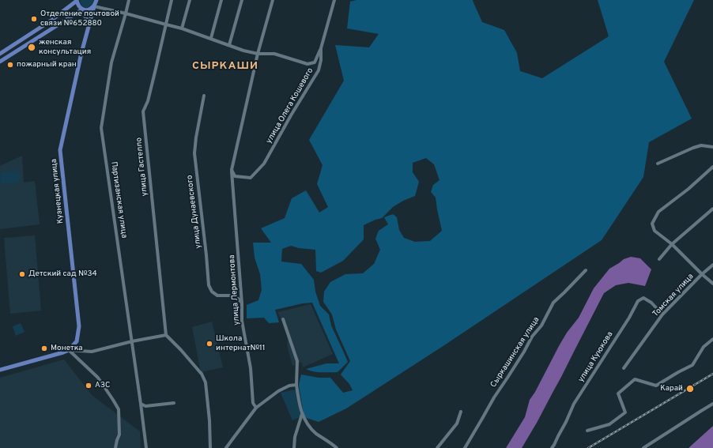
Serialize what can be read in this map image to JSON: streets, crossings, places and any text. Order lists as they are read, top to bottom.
{
  "streets": {
    "main road": ["Кузнецкая улица"],
    "street": [
      "улица Олега Кошевого",
      "улица Гастелло",
      "Партизанская улица",
      "улица Дунаевского",
      "улица Лермонтова",
      "Томская улица",
      "Сыркашинская улица",
      "улица Куюкова"
    ]
  },
  "crossings": [
    ["улица Олега Кошевого", "улица Лермонтова"],
    ["улица Дунаевского", "улица Лермонтова"],
    ["Томская улица", "улица Куюкова"]
  ],
  "districts": ["СЫРКАШИ"],
  "places": [
    "Отделение почтовой связи №652880",
    "женская консультация",
    "пожарный кран",
    "Детский сад №34",
    "Школа интернат№11",
    "Монетка",
    "АЗС",
    "Карай"
  ]
}
